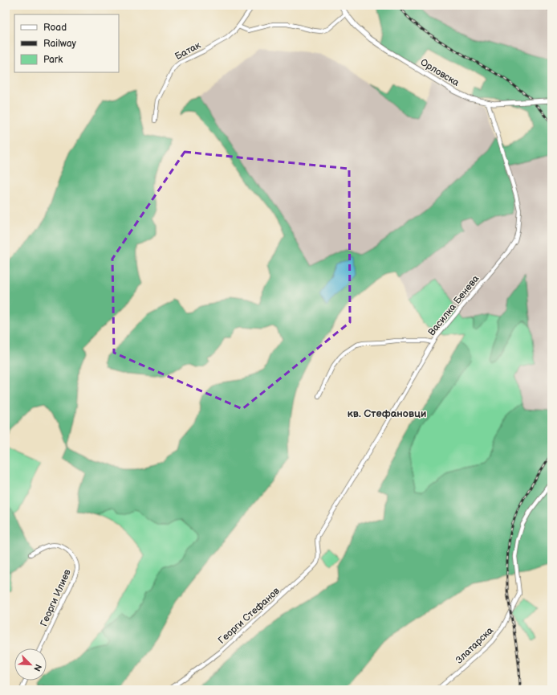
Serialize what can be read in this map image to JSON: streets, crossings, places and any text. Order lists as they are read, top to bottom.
{
  "streets": {
    "main road": ["Орловска"],
    "street": [
      "Батак",
      "Василка Бенева",
      "Георги Илиев",
      "Георги Стефанов",
      "Златарска"
    ]
  },
  "crossings": [
    ["Орловска", "Василка Бенева"],
    ["Василка Бенева", "Георги Стефанов"]
  ],
  "districts": ["кв. Стефановци"],
  "legend": ["Road", "Railway", "Park"],
  "north": "bottom right"
}
